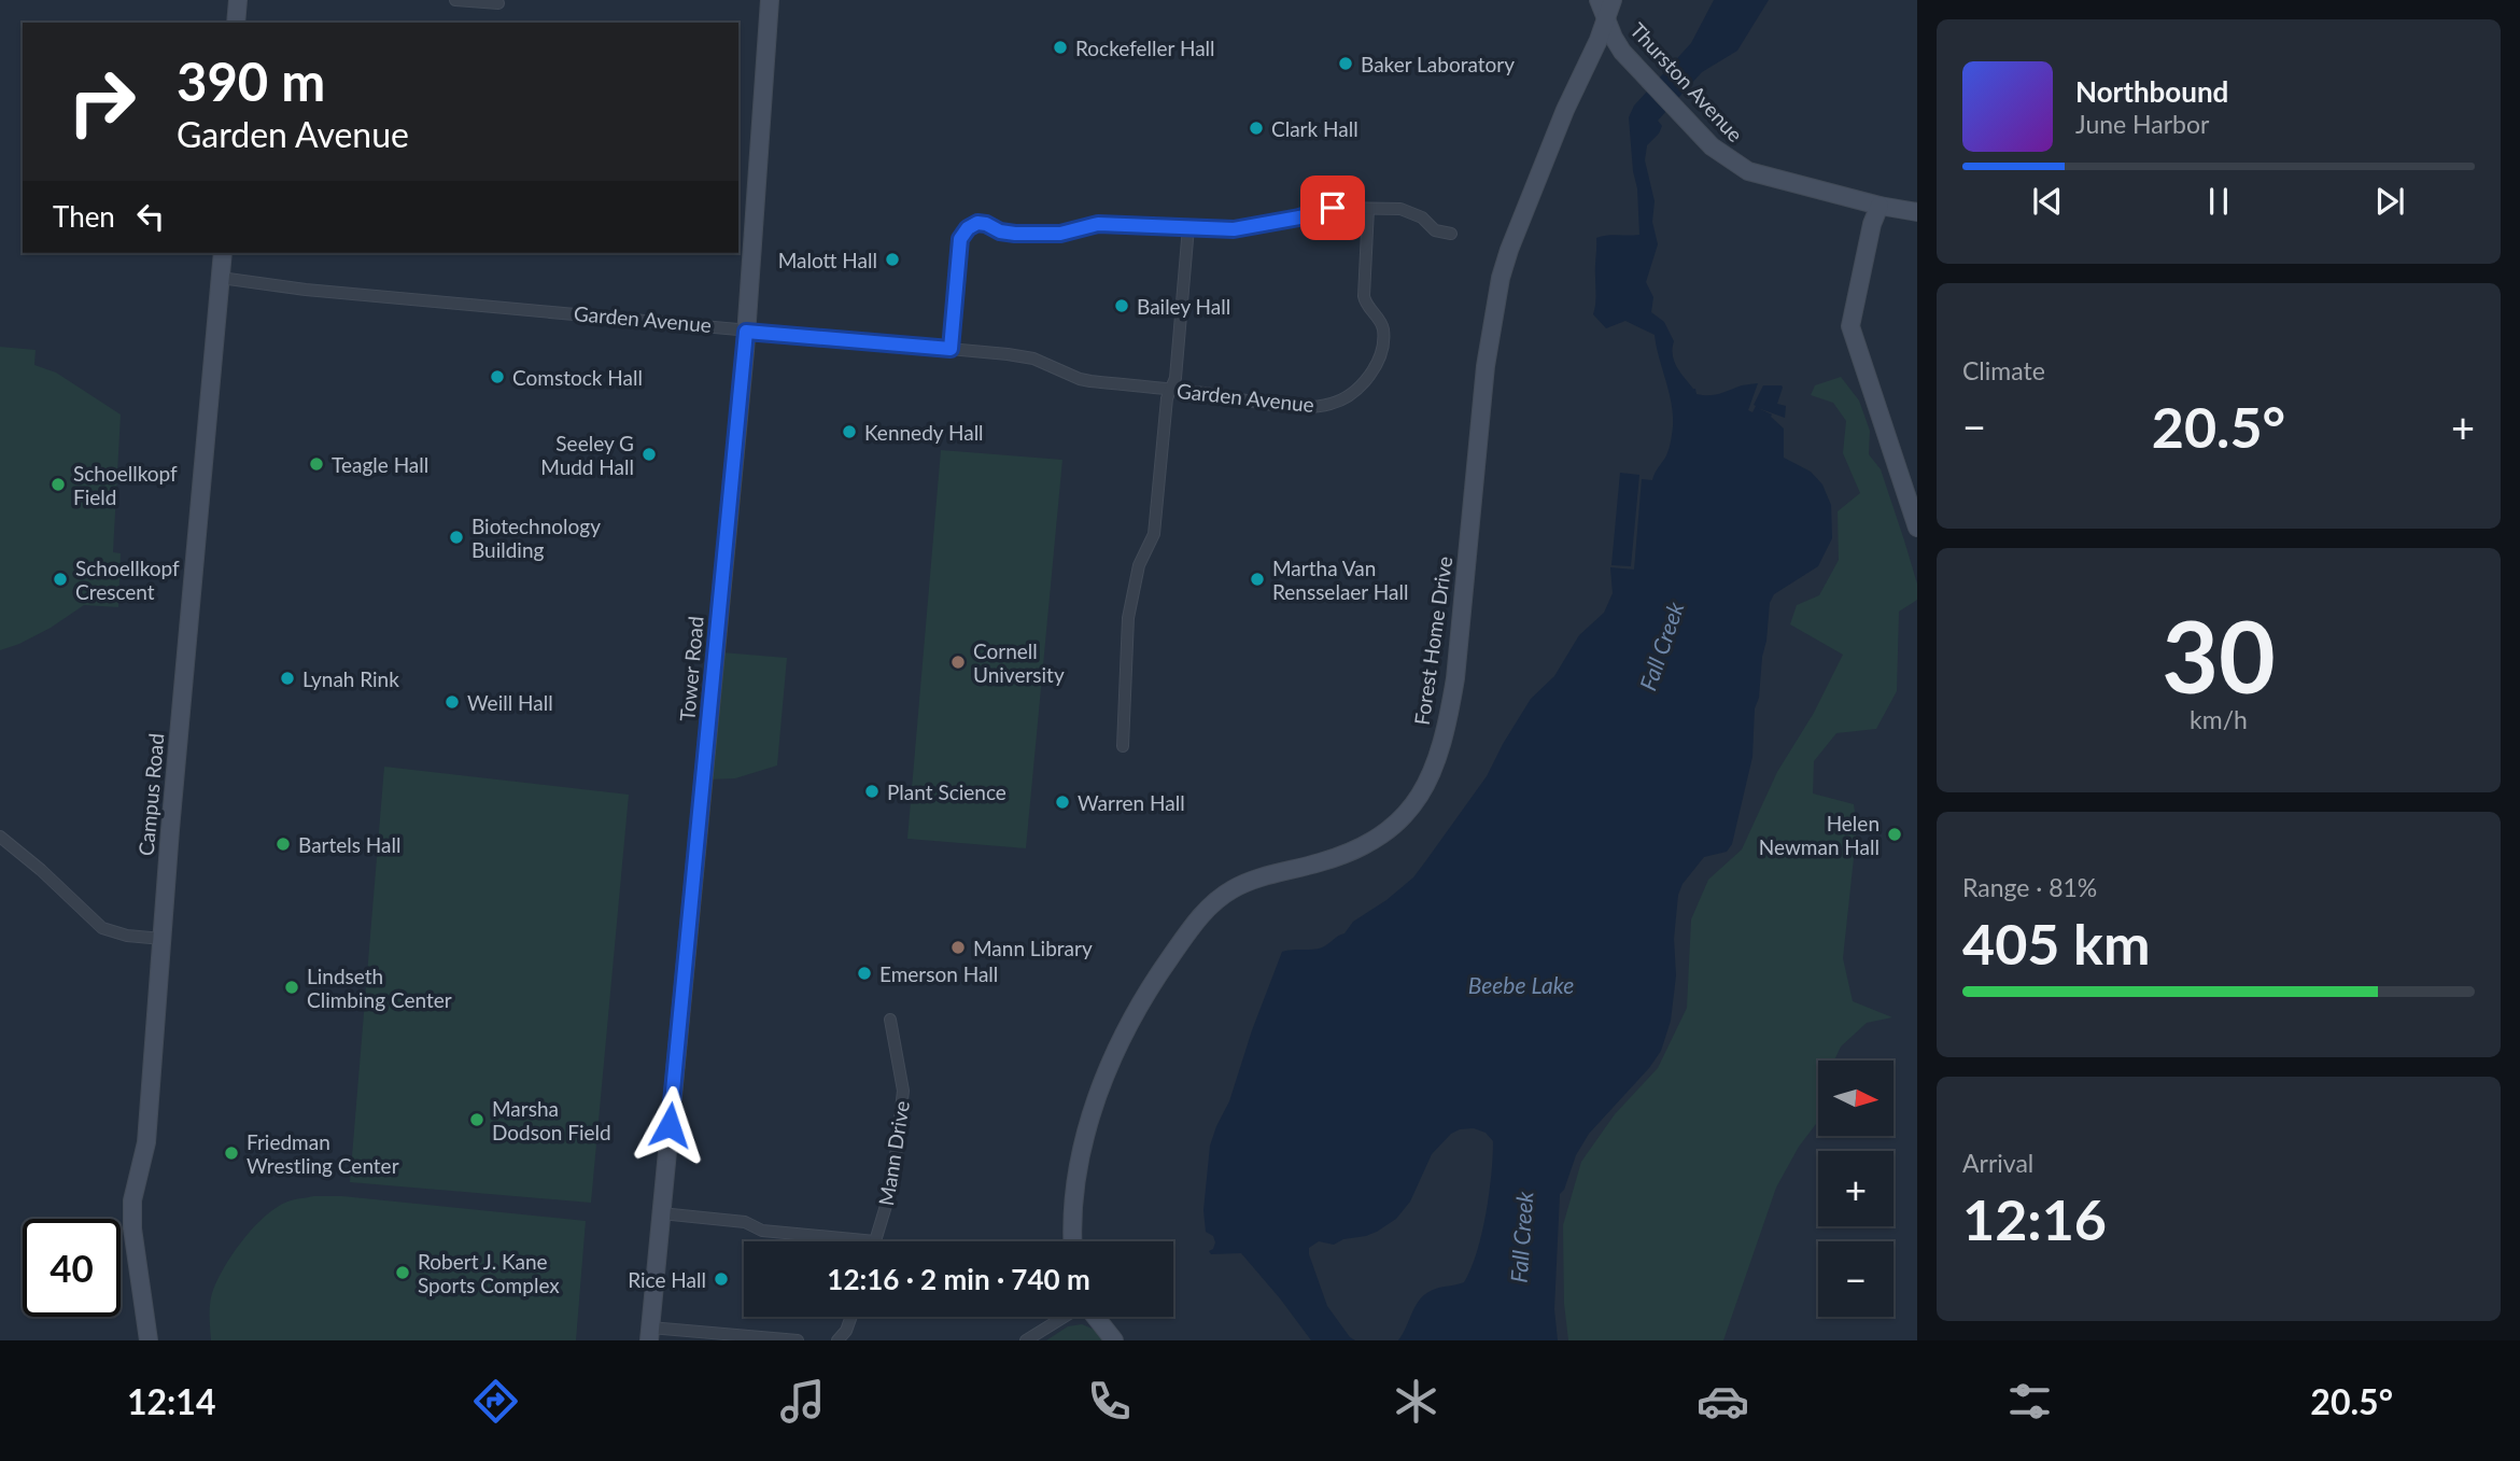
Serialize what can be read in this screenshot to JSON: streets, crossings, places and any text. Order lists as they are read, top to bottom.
{
  "streets": {
    "street": [
      "Thurston Avenue",
      "Garden Avenue",
      "Forest Home Drive",
      "Tower Road",
      "Campus Road",
      "Mann Drive"
    ]
  },
  "crossings": [
    ["Thurston Avenue", "Forest Home Drive"],
    ["Garden Avenue", "Tower Road"],
    ["Garden Avenue", "Campus Road"]
  ],
  "water": ["Fall Creek", "Beebe Lake"],
  "places": [
    "Rockefeller Hall",
    "Baker Laboratory",
    "Clark Hall",
    "Malott Hall",
    "Bailey Hall",
    "Comstock Hall",
    "Kennedy Hall",
    "Seeley G Mudd Hall",
    "Teagle Hall",
    "Schoellkopf Field",
    "Biotechnology Building",
    "Schoellkopf Crescent",
    "Martha Van Rensselaer Hall",
    "Cornell University",
    "Lynah Rink",
    "Weill Hall",
    "Plant Science",
    "Warren Hall",
    "Helen Newman Hall",
    "Bartels Hall",
    "Mann Library",
    "Emerson Hall",
    "Lindseth Climbing Center",
    "Marsha Dodson Field",
    "Friedman Wrestling Center",
    "Robert J. Kane Sports Complex",
    "Rice Hall"
  ],
  "north": "right",
  "page": {
    "turn": ["390 m", "Garden Avenue"],
    "song": ["Northbound", "June Harbor"],
    "then": "Then",
    "tile": [
      "Climate",
      ["30", "km/h"],
      ["Range · 81%", "405 km"],
      ["Arrival", "12:16"]
    ],
    "heat": ["−", "20.5°", "+"],
    "map_buttons": ["+", "−"],
    "limit": "40",
    "trip": "12:16 · 2 min · 740 m",
    "tabs": ["12:14", "20.5°"]
  }
}
